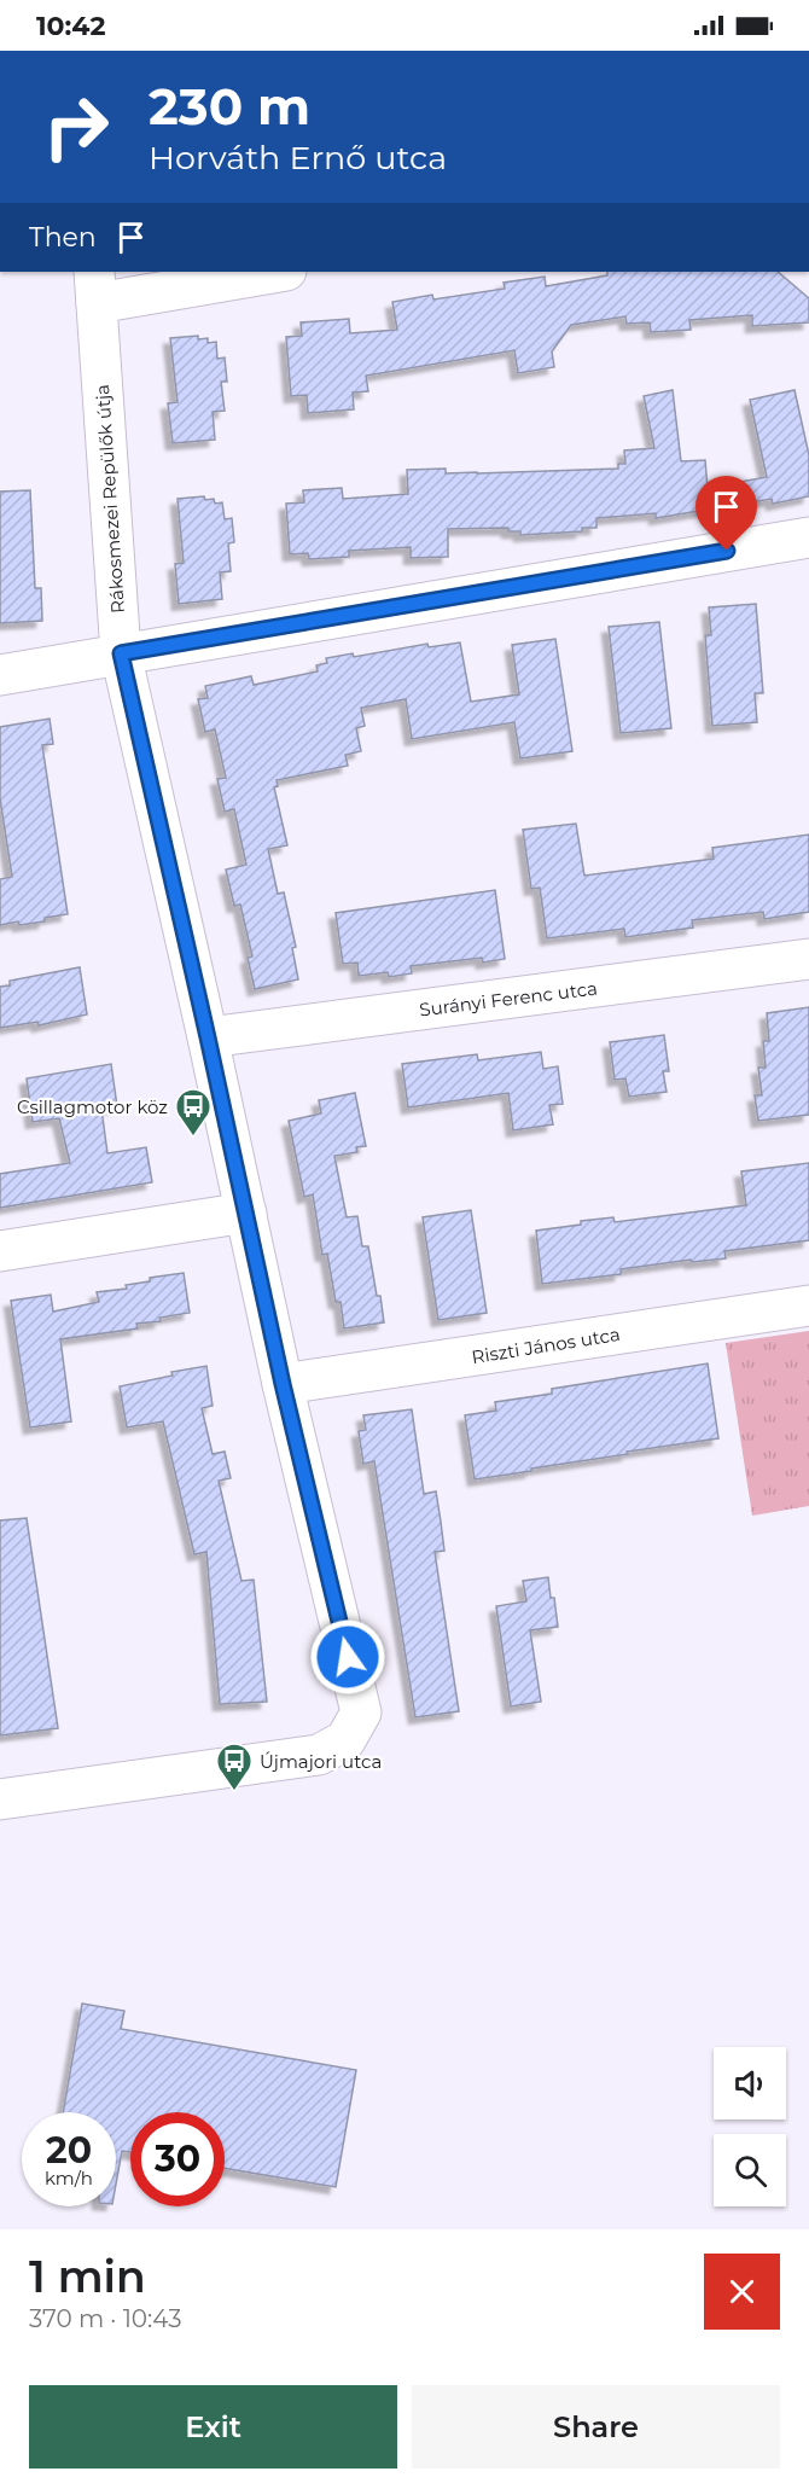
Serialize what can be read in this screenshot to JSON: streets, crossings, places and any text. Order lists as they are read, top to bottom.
{
  "streets": {
    "street": ["Rákosmezei Repülők útja", "Surányi Ferenc utca", "Riszti János utca"]
  },
  "crossings": [
    ["Rákosmezei Repülők útja", "Surányi Ferenc utca"],
    ["Rákosmezei Repülők útja", "Riszti János utca"]
  ],
  "places": {
    "bus stop": ["Csillagmotor köz", "Újmajori utca"]
  },
  "page": {
    "status": "10:42",
    "turn": ["230 m", "Horváth Ernő utca"],
    "then": "Then",
    "speed": "20 km/h",
    "limit": "30",
    "heading": ["1 min", "370 m · 10:43"],
    "buttons": ["Exit", "Share"]
  }
}
